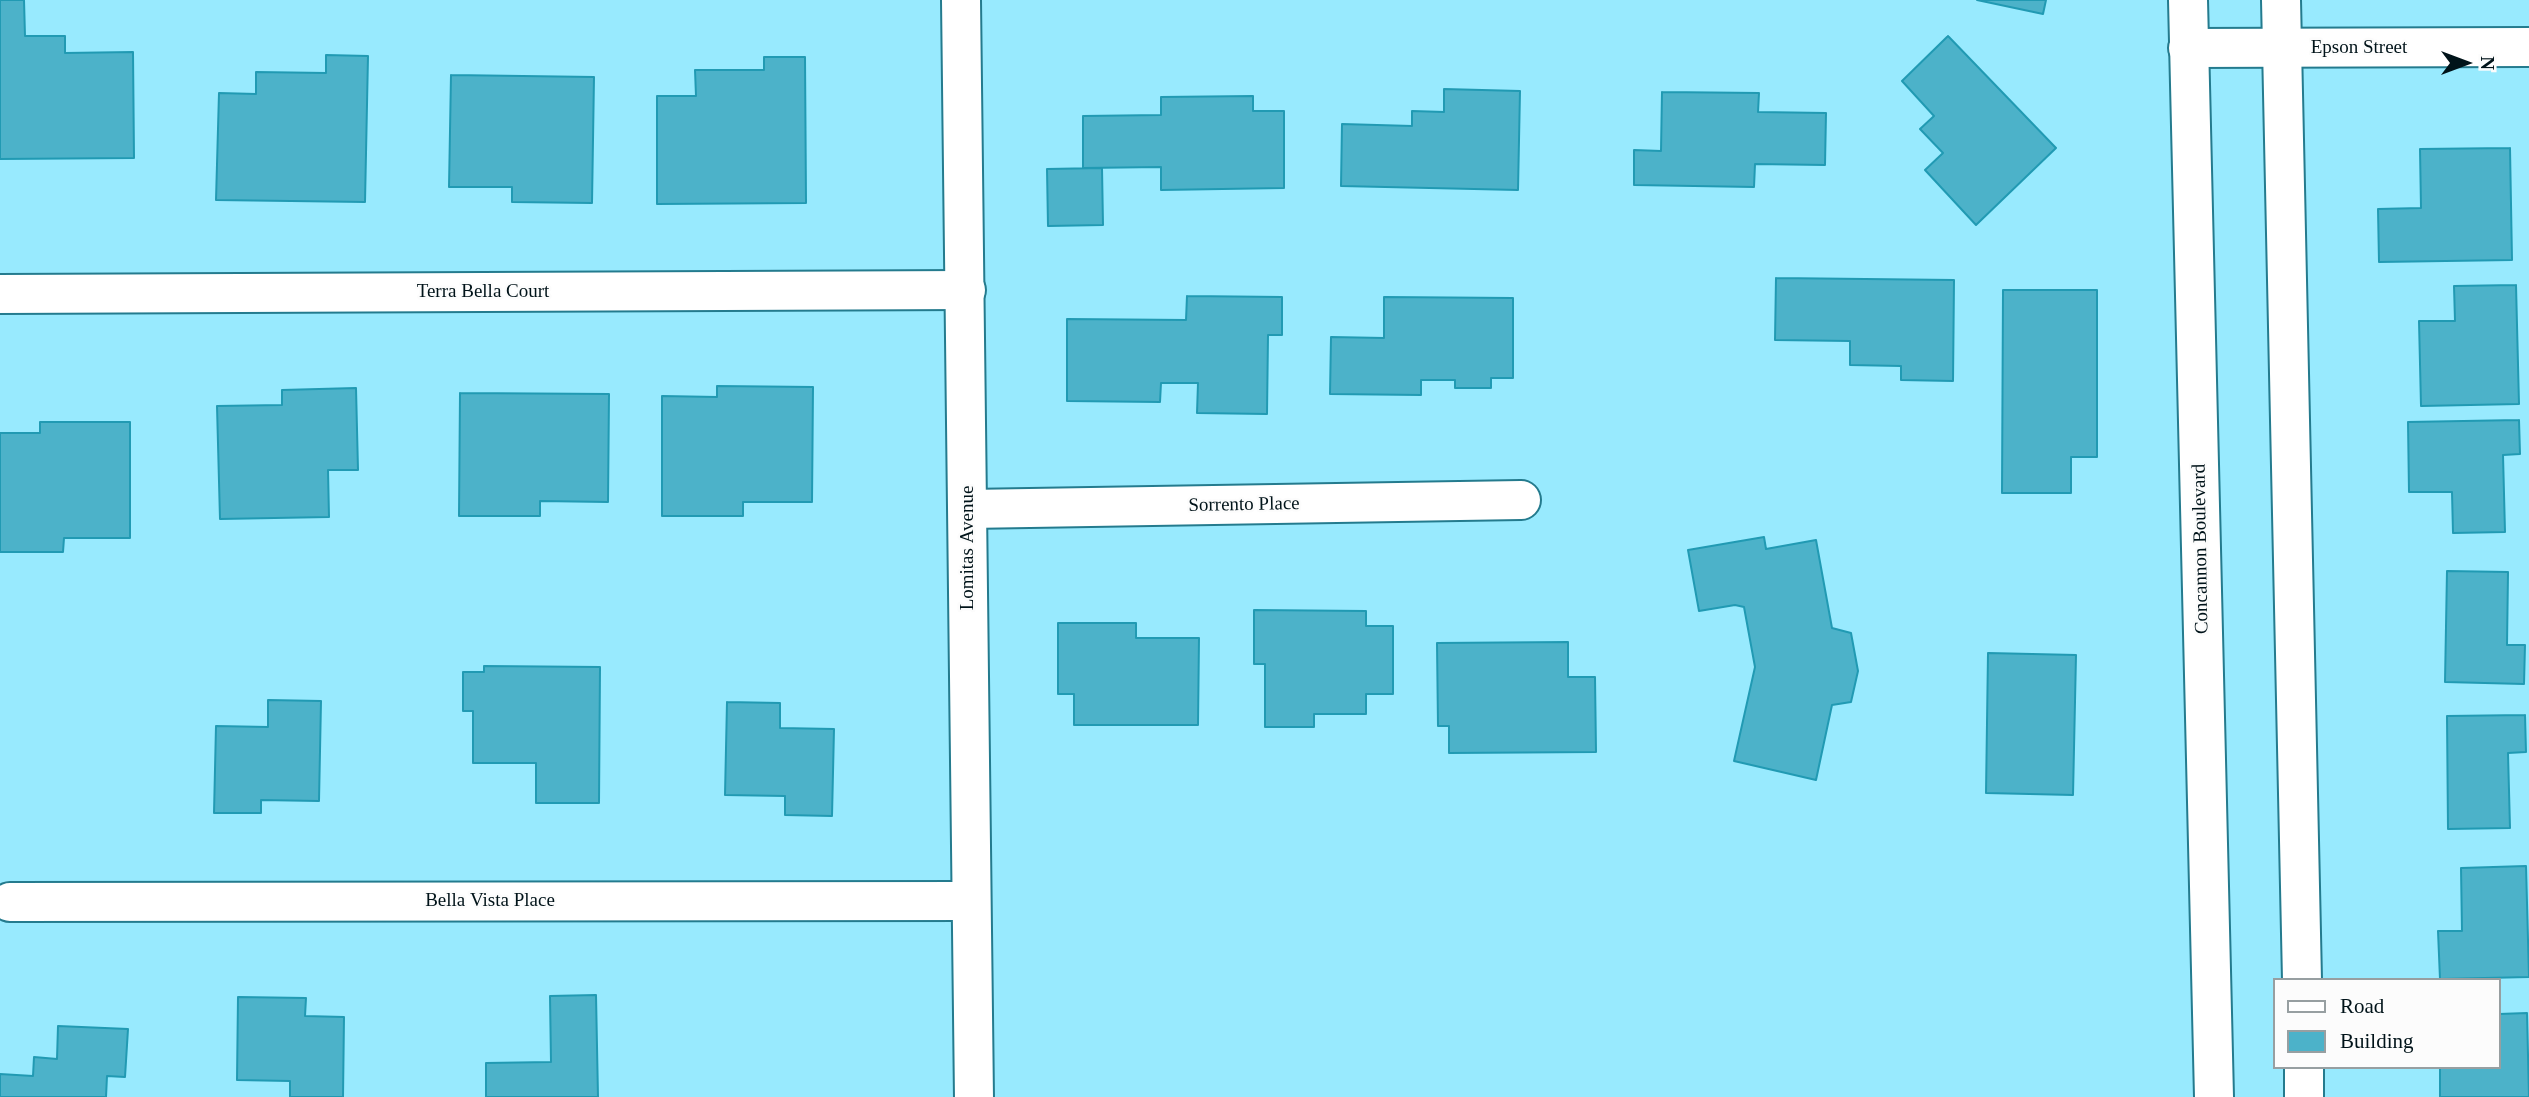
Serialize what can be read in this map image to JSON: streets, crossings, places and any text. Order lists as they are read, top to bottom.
{
  "streets": {
    "street": [
      "Epson Street",
      "Terra Bella Court",
      "Sorrento Place",
      "Lomitas Avenue",
      "Concannon Boulevard",
      "Bella Vista Place"
    ]
  },
  "crossings": [
    ["Epson Street", "Concannon Boulevard"],
    ["Terra Bella Court", "Lomitas Avenue"],
    ["Sorrento Place", "Lomitas Avenue"],
    ["Lomitas Avenue", "Bella Vista Place"]
  ],
  "legend": ["Road", "Building"],
  "north": "right"
}
